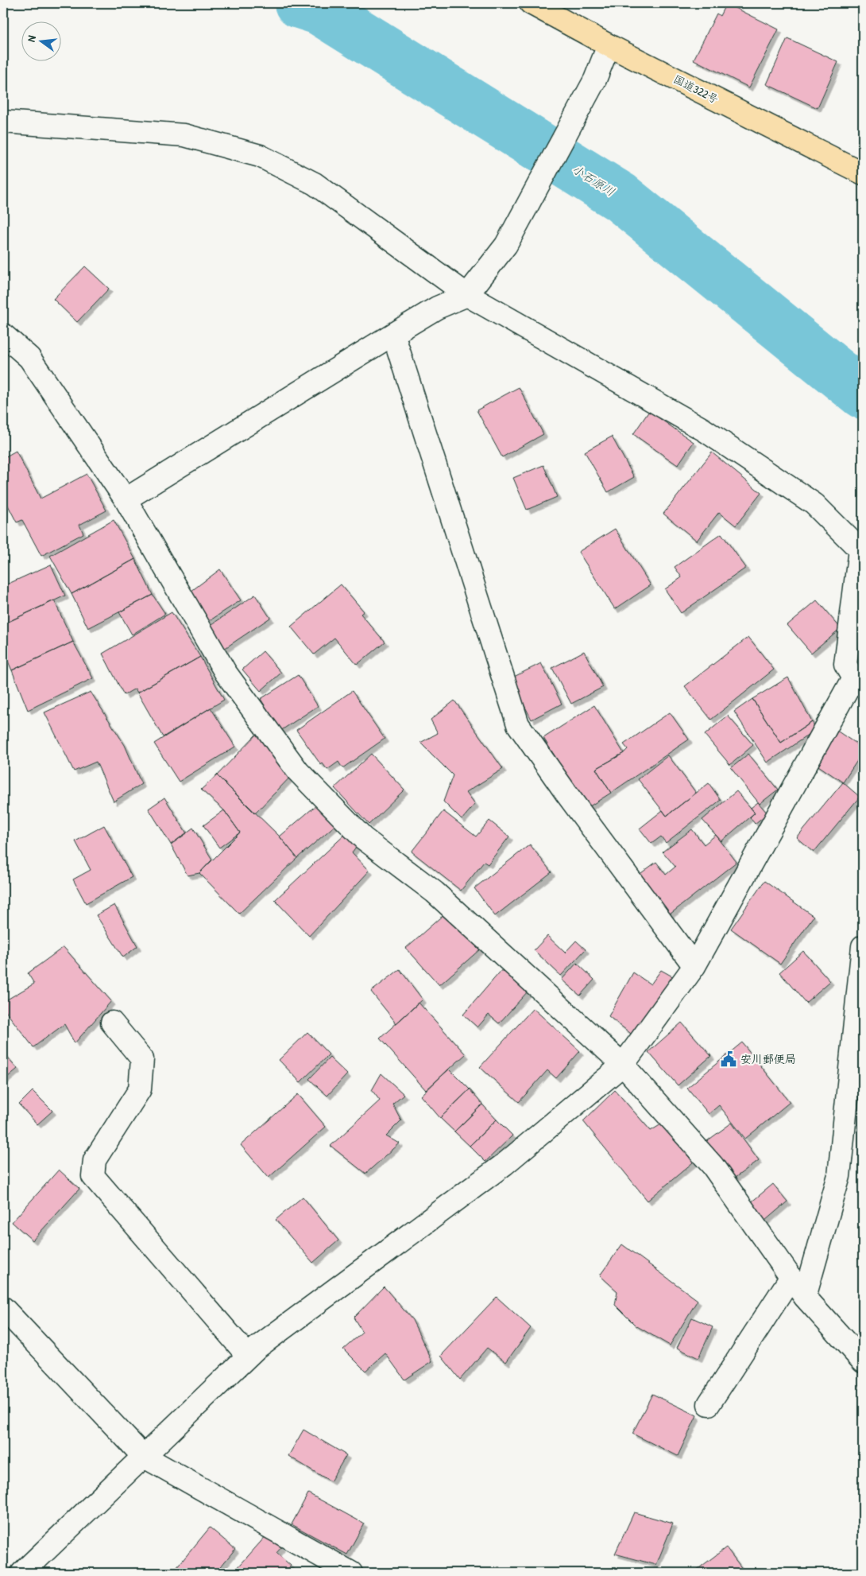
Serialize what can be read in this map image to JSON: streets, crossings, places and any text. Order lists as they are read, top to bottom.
{
  "streets": {
    "highway": ["国道322号"]
  },
  "water": ["小石原川"],
  "places": {
    "public building": ["安川郵便局"]
  },
  "north": "left"
}
